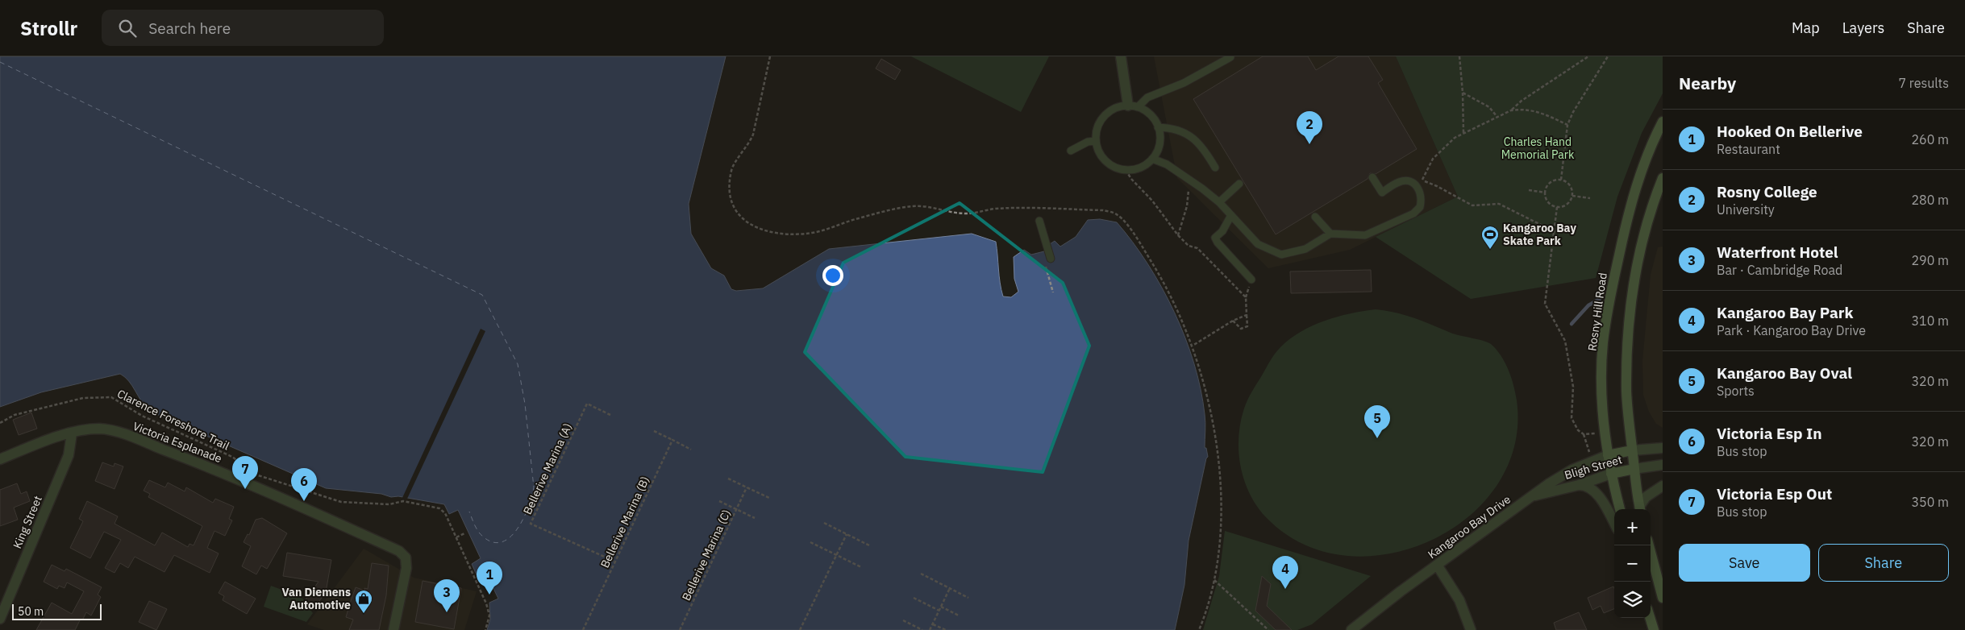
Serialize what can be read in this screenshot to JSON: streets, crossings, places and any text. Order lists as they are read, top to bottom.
{
  "streets": {
    "main road": ["Rosny Hill Road", "Bligh Street"],
    "street": ["Victoria Esplanade", "King Street", "Kangaroo Bay Drive"],
    "path": [
      "Clarence Foreshore Trail",
      "Bellerive Marina (A)",
      "Bellerive Marina (B)",
      "Bellerive Marina (C)"
    ]
  },
  "crossings": [
    ["Rosny Hill Road", "Bligh Street"],
    ["Rosny Hill Road", "Kangaroo Bay Drive"],
    ["Victoria Esplanade", "King Street"],
    ["Bligh Street", "Kangaroo Bay Drive"],
    ["Bellerive Marina (A)", "Bellerive Marina (B)"]
  ],
  "parks": ["Charles Hand Memorial Park"],
  "places": {
    "sports": ["Kangaroo Bay Skate Park"],
    "shop": ["Van Diemens Automotive"]
  },
  "scale_bar": "50 m",
  "page": {
    "header": "Strollr",
    "search": "Search here",
    "nav": ["Map", "Layers", "Share"],
    "heading": ["Nearby", "7 results"],
    "list": [
      {
        "mark": "1",
        "name": "Hooked On Bellerive",
        "note": "Restaurant",
        "value": "260 m"
      },
      {
        "mark": "2",
        "name": "Rosny College",
        "note": "University",
        "value": "280 m"
      },
      {
        "mark": "3",
        "name": "Waterfront Hotel",
        "note": "Bar · Cambridge Road",
        "value": "290 m"
      },
      {
        "mark": "4",
        "name": "Kangaroo Bay Park",
        "note": "Park · Kangaroo Bay Drive",
        "value": "310 m"
      },
      {
        "mark": "5",
        "name": "Kangaroo Bay Oval",
        "note": "Sports",
        "value": "320 m"
      },
      {
        "mark": "6",
        "name": "Victoria Esp In",
        "note": "Bus stop",
        "value": "320 m"
      },
      {
        "mark": "7",
        "name": "Victoria Esp Out",
        "note": "Bus stop",
        "value": "350 m"
      }
    ],
    "pins": [
      "2",
      "5",
      "7",
      "6",
      "4",
      "1",
      "3"
    ],
    "map_buttons": ["+", "−"],
    "buttons": ["Save", "Share"],
    "scale": "50 m"
  }
}
